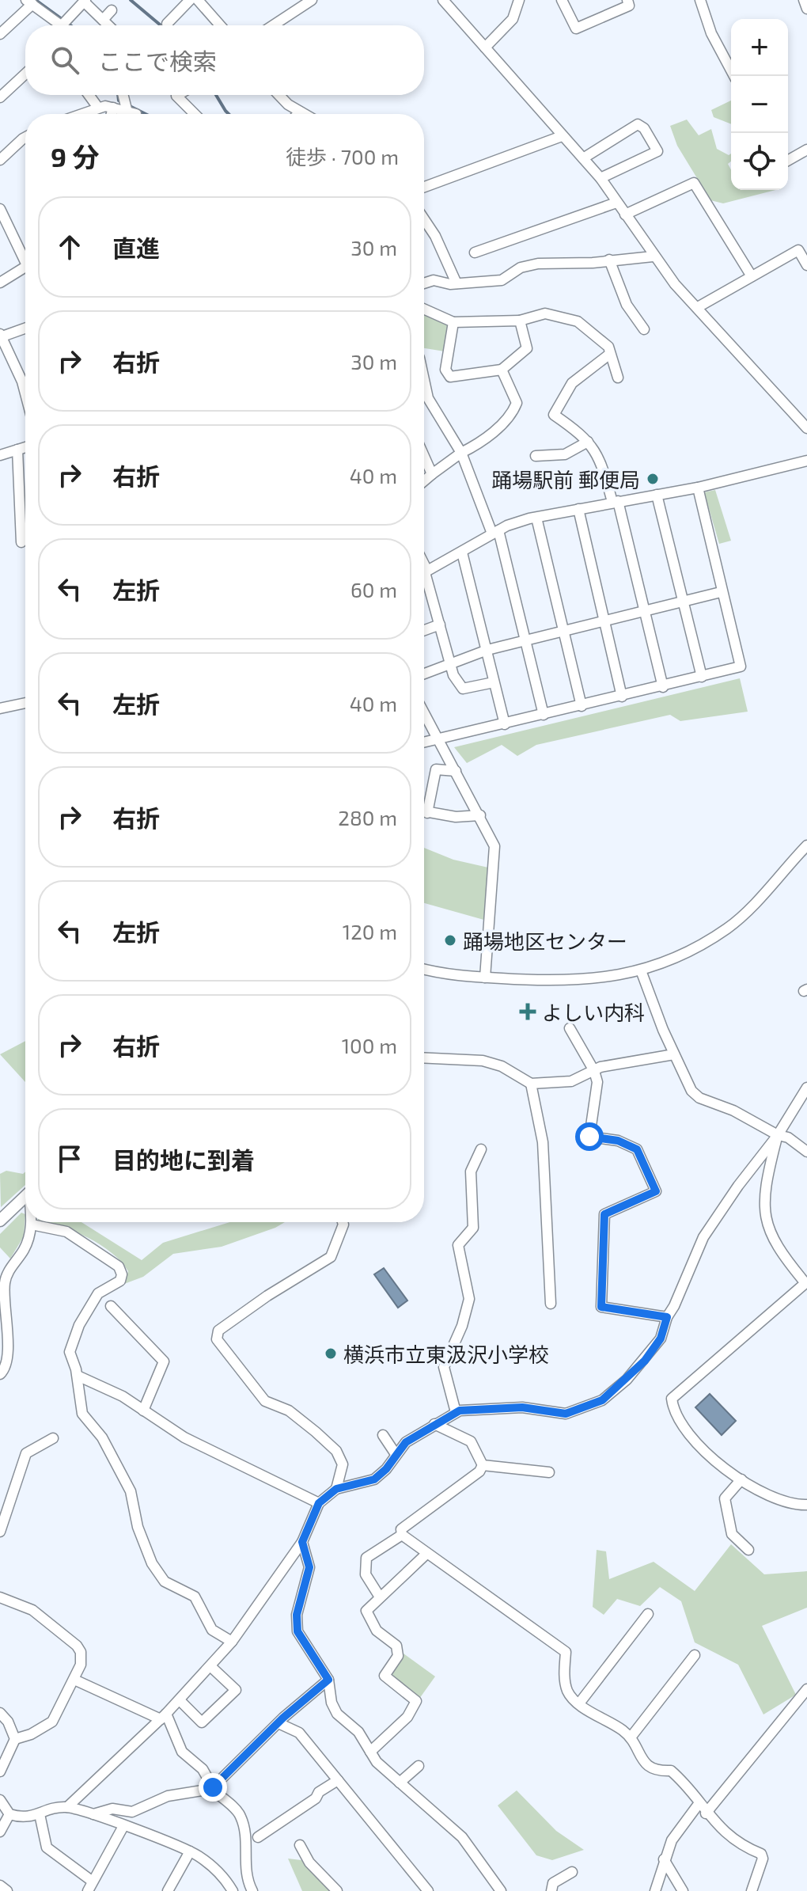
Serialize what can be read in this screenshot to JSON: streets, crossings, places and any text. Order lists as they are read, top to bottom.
{
  "places": {
    "other": ["踊場駅前 郵便局", "踊場地区センター", "横浜市立東汲沢小学校"],
    "health": ["よしい内科"]
  },
  "page": {
    "map_buttons": ["+", "−"],
    "search": "ここで検索",
    "heading": ["9 分", "徒歩 · 700 m"],
    "list": [
      ["直進", "30 m"],
      ["右折", "30 m"],
      ["右折", "40 m"],
      ["左折", "60 m"],
      ["左折", "40 m"],
      ["右折", "280 m"],
      ["左折", "120 m"],
      ["右折", "100 m"],
      "目的地に到着"
    ]
  }
}
